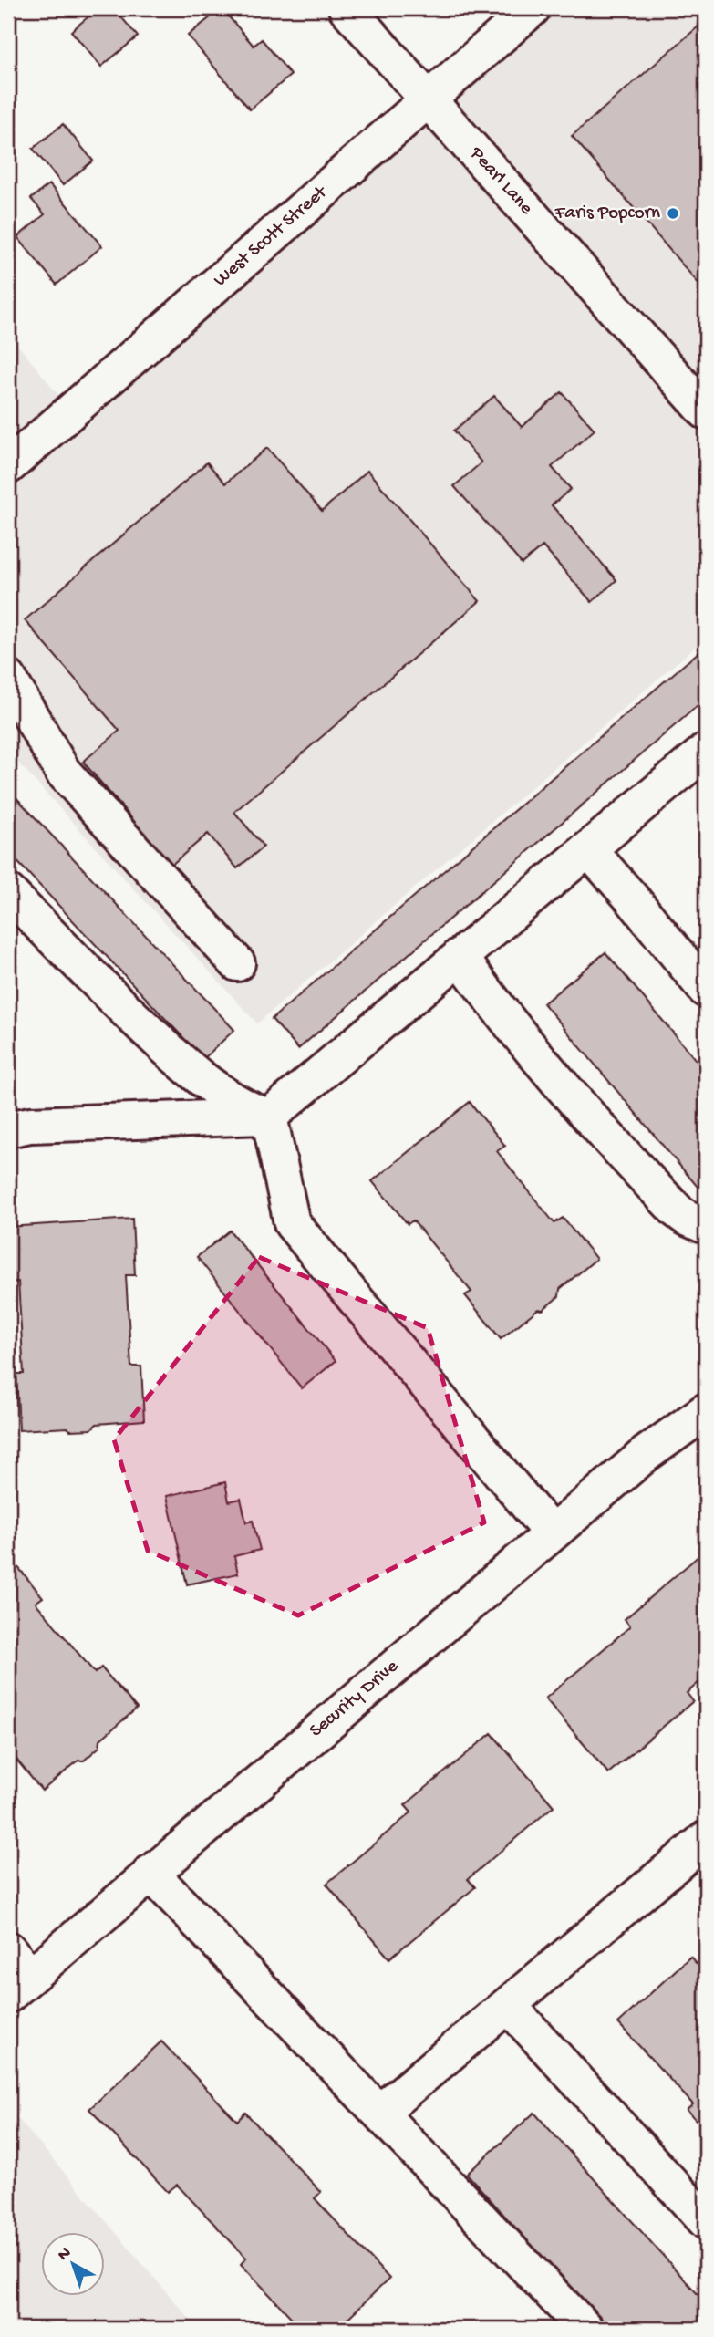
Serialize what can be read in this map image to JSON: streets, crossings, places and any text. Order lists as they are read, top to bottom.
{
  "streets": {
    "street": ["Pearl Lane", "West Scott Street", "Security Drive"]
  },
  "crossings": [
    ["Pearl Lane", "West Scott Street"]
  ],
  "places": ["Faris Popcorn"],
  "north": "top left"
}
